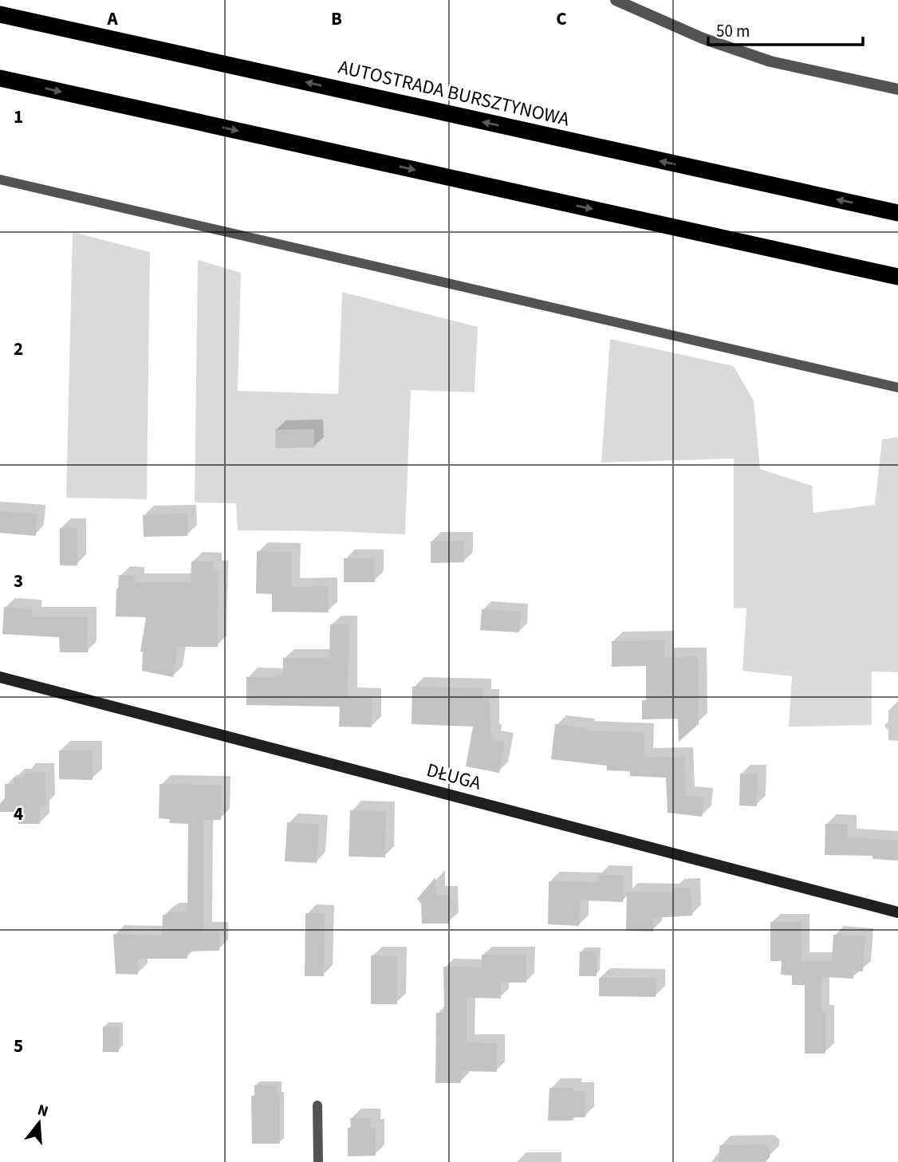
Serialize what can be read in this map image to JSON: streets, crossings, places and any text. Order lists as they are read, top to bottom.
{
  "streets": {
    "highway": ["AUTOSTRADA BURSZTYNOWA"],
    "street": ["DŁUGA"]
  },
  "scale_bar": "50 m",
  "north": "top",
  "grid": {
    "columns": ["A", "B", "C"],
    "rows": [
      "1",
      "2",
      "3",
      "4",
      "5"
    ]
  }
}
